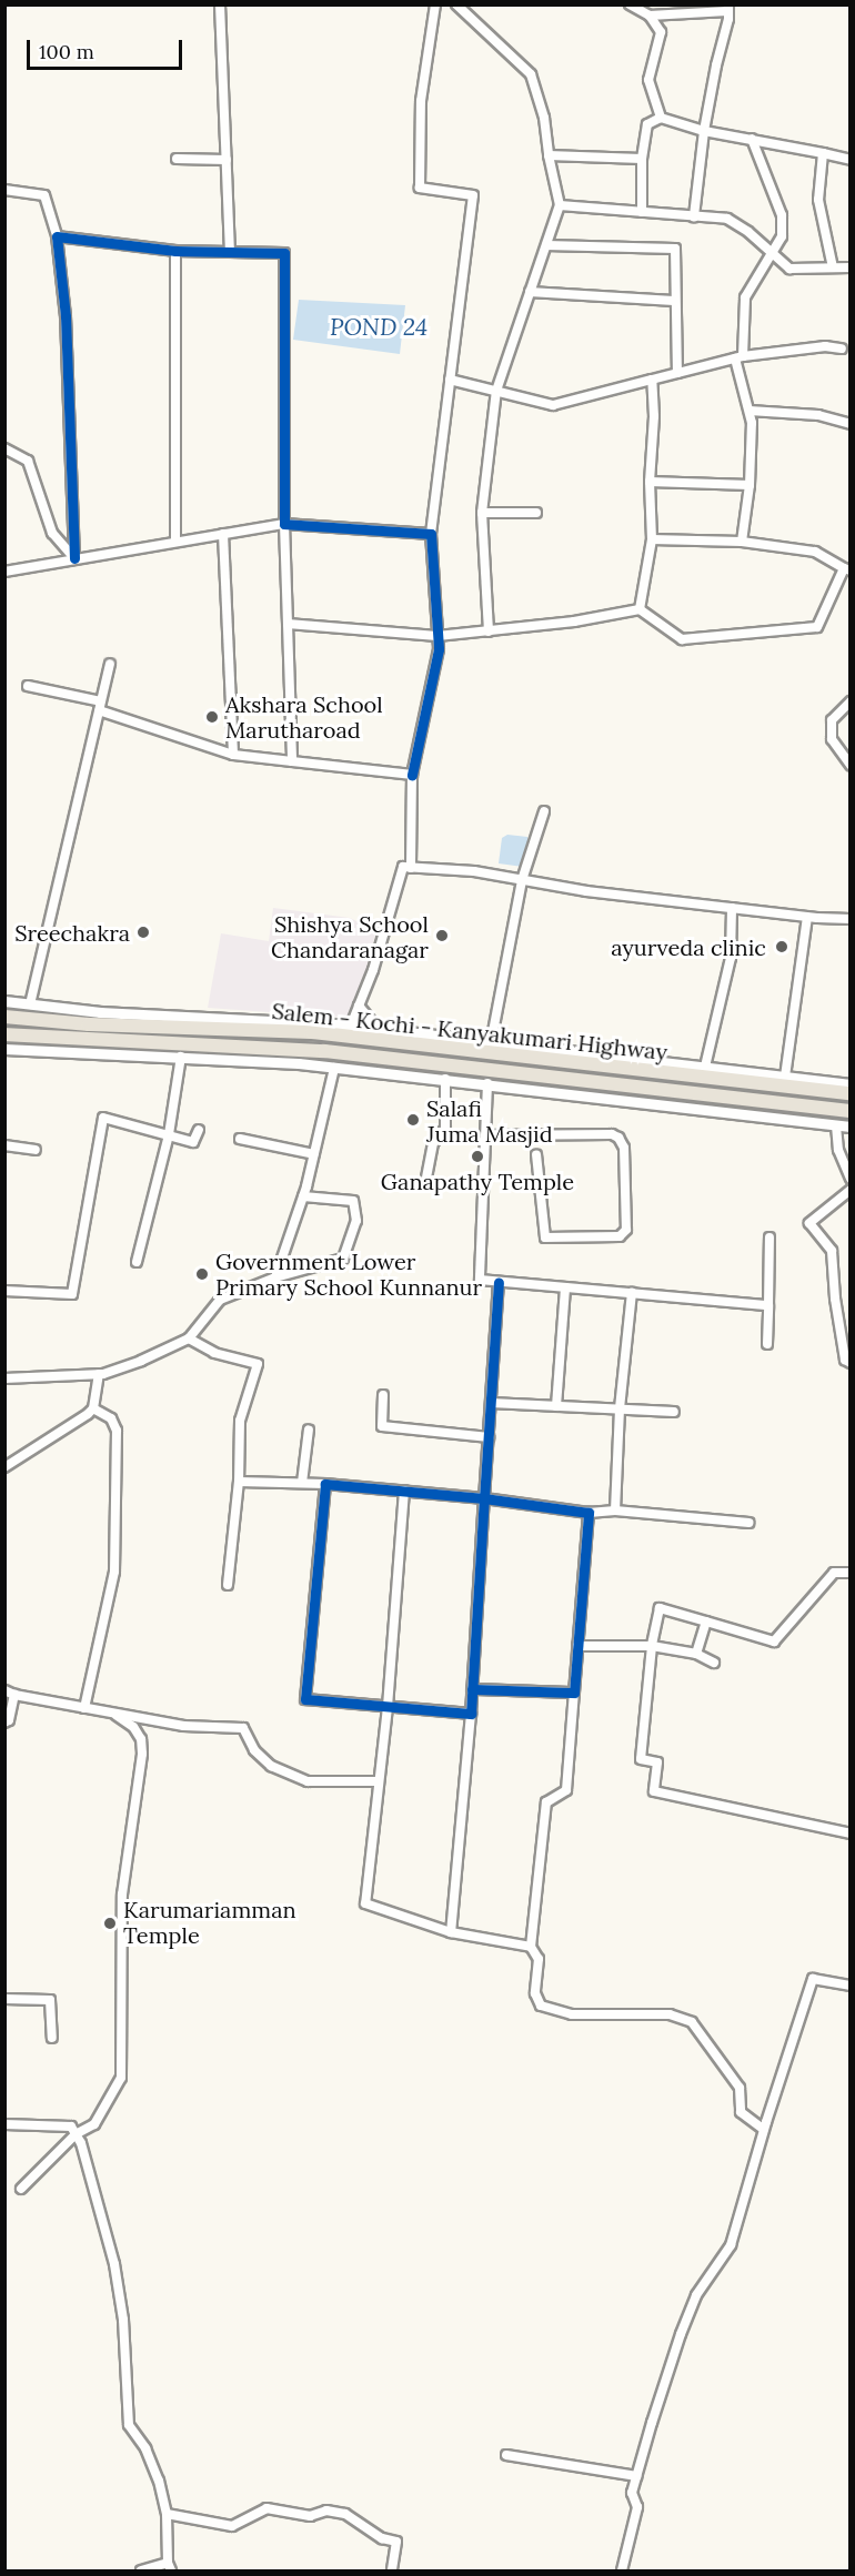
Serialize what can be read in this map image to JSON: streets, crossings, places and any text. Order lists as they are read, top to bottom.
{
  "streets": {
    "highway": ["Salem - Kochi - Kanyakumari Highway"]
  },
  "water": ["POND 24"],
  "places": [
    "Akshara School Marutharoad",
    "Sreechakra",
    "Shishya School Chandaranagar",
    "ayurveda clinic",
    "Salafi Juma Masjid",
    "Ganapathy Temple",
    "Government Lower Primary School Kunnanur",
    "Karumariamman Temple"
  ],
  "scale_bar": "100 m"
}
